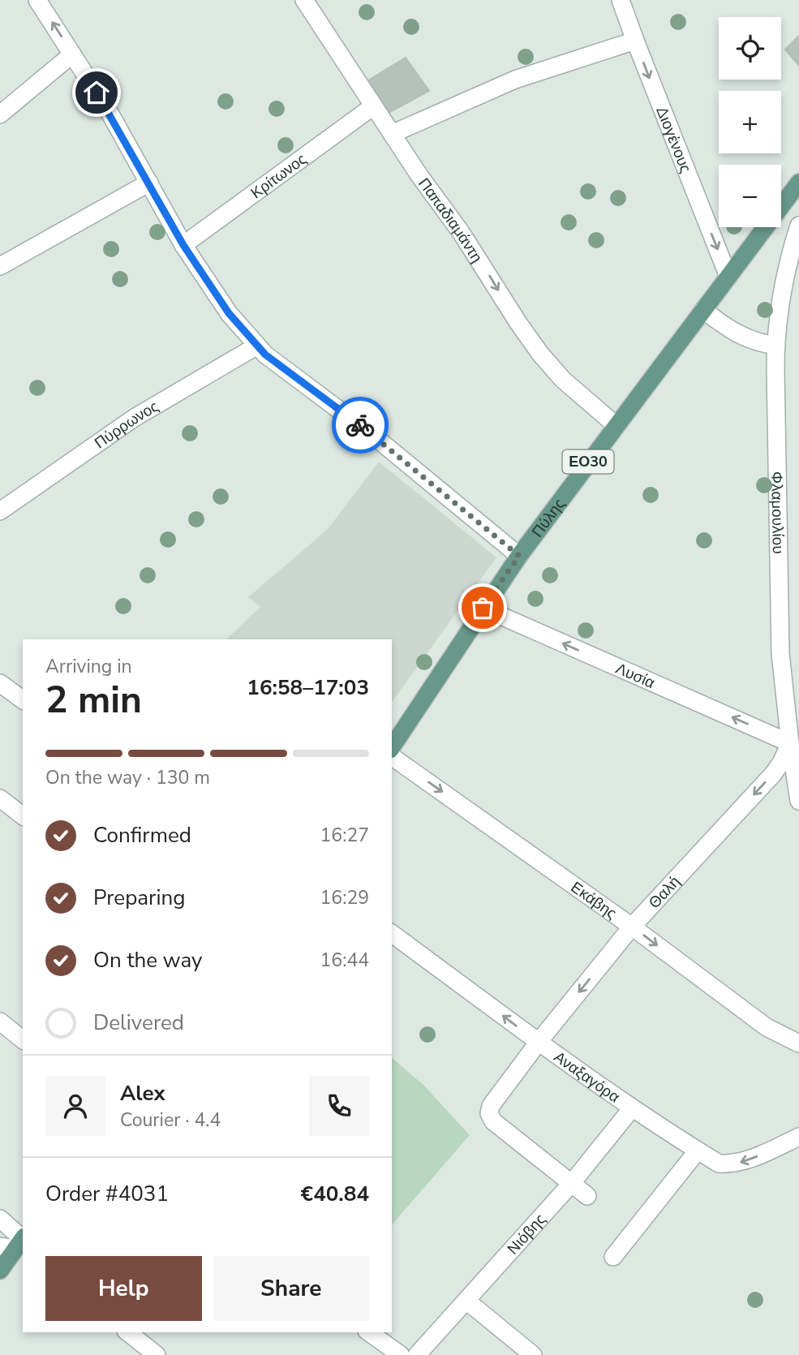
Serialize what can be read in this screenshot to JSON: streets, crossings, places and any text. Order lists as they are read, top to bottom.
{
  "streets": {
    "main road": ["ΕΟ30", "Πύλης"],
    "street": [
      "Διογένους",
      "Κρίτωνος",
      "Παπαδιαμάντη",
      "Πύρρωνος",
      "Φλαμουλίου",
      "Λυσία",
      "Θαλή",
      "Εκάβης",
      "Αναξαγόρα",
      "Νιόβης"
    ]
  },
  "crossings": [
    ["Διογένους", "Πύλης"],
    ["Κρίτωνος", "Παπαδιαμάντη"],
    ["Παπαδιαμάντη", "Πύλης"],
    ["Φλαμουλίου", "Λυσία"],
    ["Φλαμουλίου", "Θαλή"],
    ["Πύλης", "Λυσία"],
    ["Λυσία", "Θαλή"],
    ["Θαλή", "Εκάβης"],
    ["Θαλή", "Αναξαγόρα"],
    ["Θαλή", "Νιόβης"],
    ["Αναξαγόρα", "Νιόβης"]
  ],
  "one_way": [
    "Διογένους",
    "Παπαδιαμάντη",
    "Λυσία",
    "Θαλή",
    "Εκάβης",
    "Αναξαγόρα"
  ],
  "page": {
    "map_buttons": ["+", "−"],
    "heading": ["2 min", "Arriving in", "16:58–17:03"],
    "panel": [
      "Alex",
      "Courier · 4.4",
      "Order #4031",
      "€40.84"
    ],
    "bar": "On the way · 130 m",
    "list": [
      ["Confirmed", "16:27"],
      ["Preparing", "16:29"],
      ["On the way", "16:44"],
      "Delivered"
    ],
    "buttons": ["Help", "Share"]
  }
}
